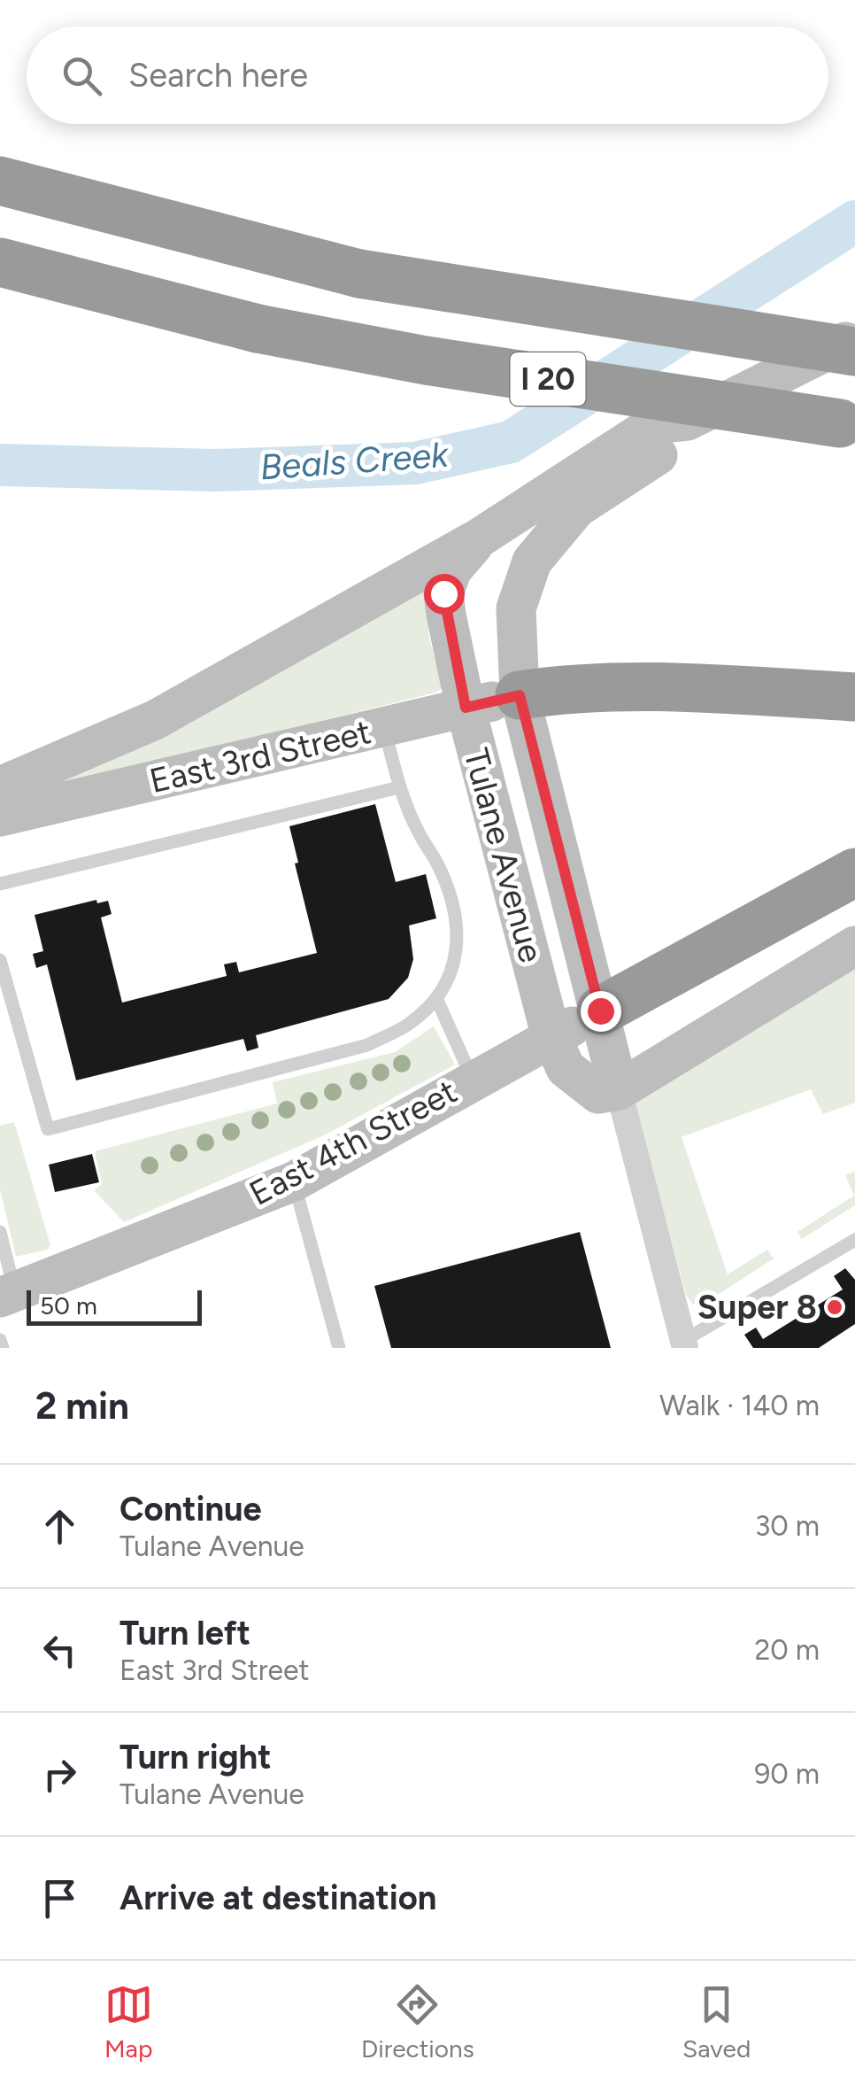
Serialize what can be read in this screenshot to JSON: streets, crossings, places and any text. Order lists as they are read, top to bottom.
{
  "streets": {
    "highway": ["I 20"],
    "main road": ["East 3rd Street", "Tulane Avenue", "East 4th Street"]
  },
  "crossings": [
    ["East 3rd Street", "Tulane Avenue"],
    ["Tulane Avenue", "East 4th Street"]
  ],
  "water": ["Beals Creek"],
  "places": ["Super 8"],
  "scale_bar": "50 m",
  "page": {
    "search": "Search here",
    "scale": "50 m",
    "heading": ["2 min", "Walk · 140 m"],
    "list": [
      ["Continue", "Tulane Avenue", "30 m"],
      ["Turn left", "East 3rd Street", "20 m"],
      ["Turn right", "Tulane Avenue", "90 m"],
      "Arrive at destination"
    ],
    "nav": ["Map", "Directions", "Saved"]
  }
}
